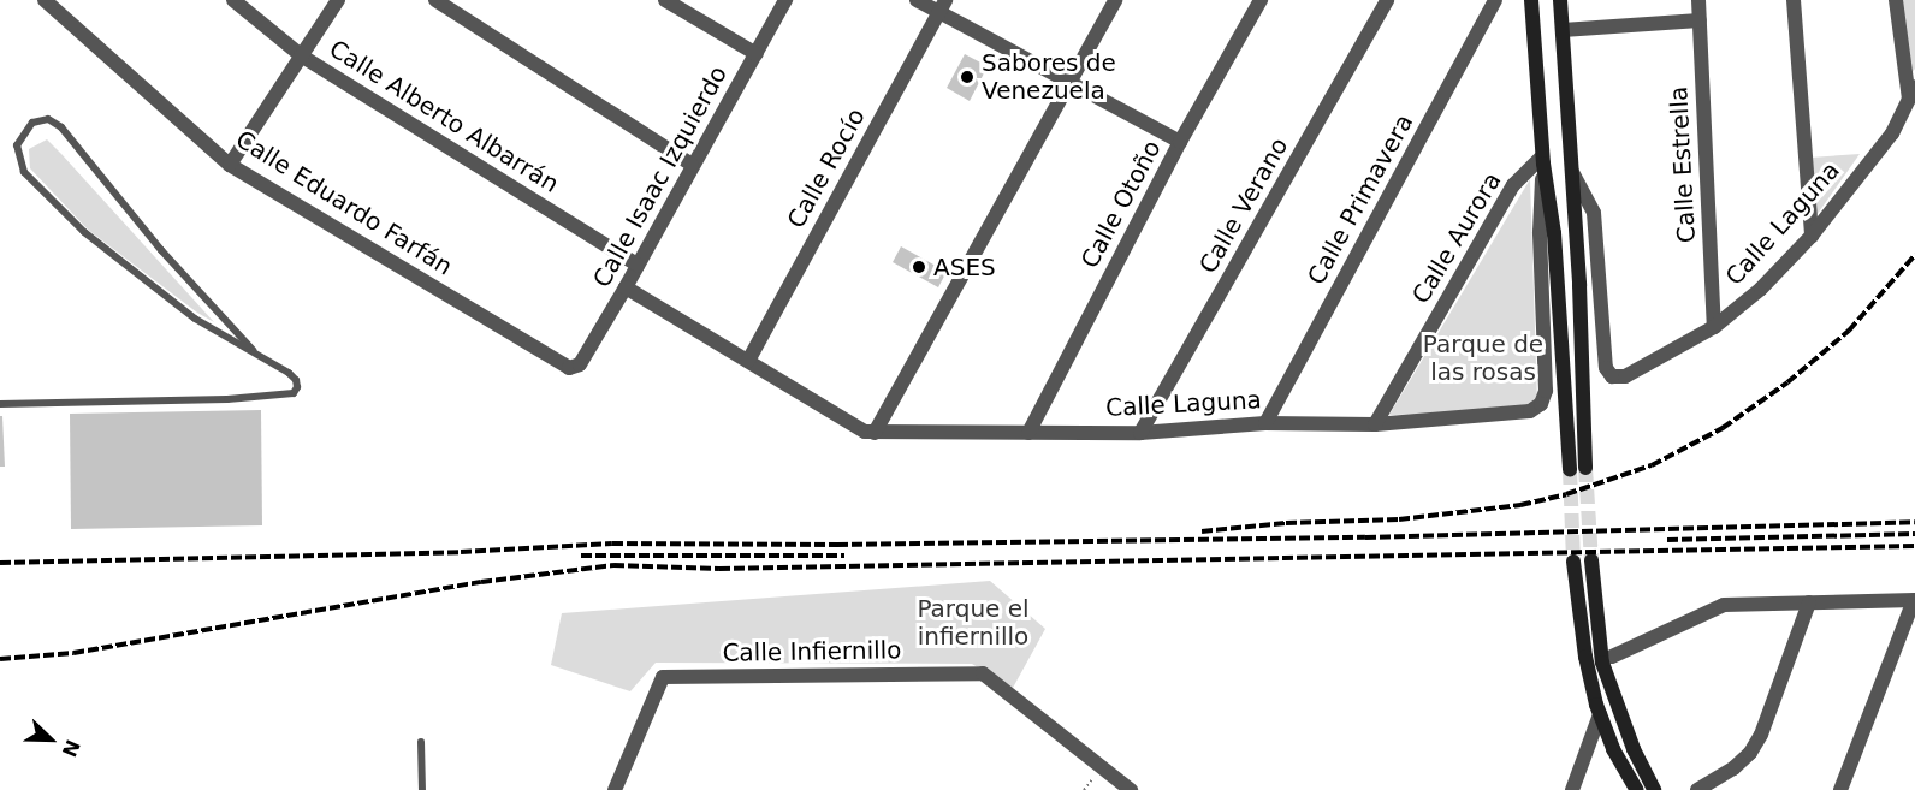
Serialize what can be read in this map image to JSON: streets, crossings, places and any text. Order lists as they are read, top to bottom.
{
  "streets": {
    "street": [
      "Calle Alberto Albarrán",
      "Calle Estrella",
      "Calle Rocío",
      "Calle Isaac Izquierdo",
      "Calle Primavera",
      "Calle Eduardo Farfán",
      "Calle Otoño",
      "Calle Verano",
      "Calle Laguna",
      "Calle Aurora",
      "Calle Infiernillo"
    ]
  },
  "crossings": [
    ["Calle Alberto Albarrán", "Calle Isaac Izquierdo"],
    ["Calle Estrella", "Calle Laguna"],
    ["Calle Rocío", "Calle Laguna"],
    ["Calle Isaac Izquierdo", "Calle Eduardo Farfán"],
    ["Calle Isaac Izquierdo", "Calle Laguna"],
    ["Calle Primavera", "Calle Laguna"],
    ["Calle Otoño", "Calle Laguna"],
    ["Calle Verano", "Calle Laguna"],
    ["Calle Laguna", "Calle Aurora"]
  ],
  "parks": ["Parque de las rosas", "Parque el infiernillo"],
  "places": ["Sabores de Venezuela", "ASES"],
  "north": "bottom right"
}
